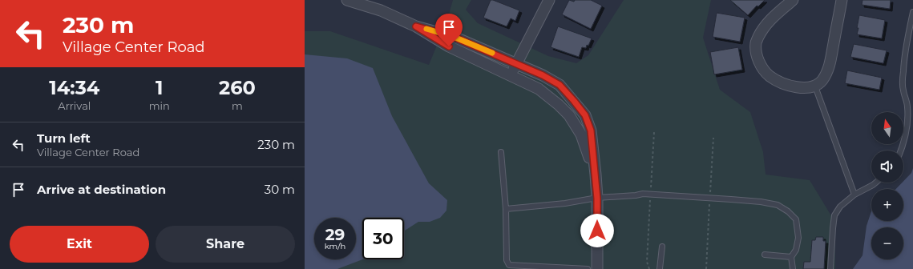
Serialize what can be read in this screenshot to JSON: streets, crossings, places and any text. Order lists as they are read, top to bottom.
{
  "north": "top",
  "page": {
    "turn": ["230 m", "Village Center Road"],
    "eta": [
      "14:34",
      "Arrival",
      "1",
      "min",
      "260",
      "m"
    ],
    "map_buttons": ["+", "−"],
    "list": [
      {
        "name": "Turn left",
        "note": "Village Center Road",
        "value": "230 m"
      },
      {
        "name": "Arrive at destination",
        "value": "30 m"
      }
    ],
    "speed": "29 km/h",
    "limit": "30",
    "buttons": ["Exit", "Share"]
  }
}
